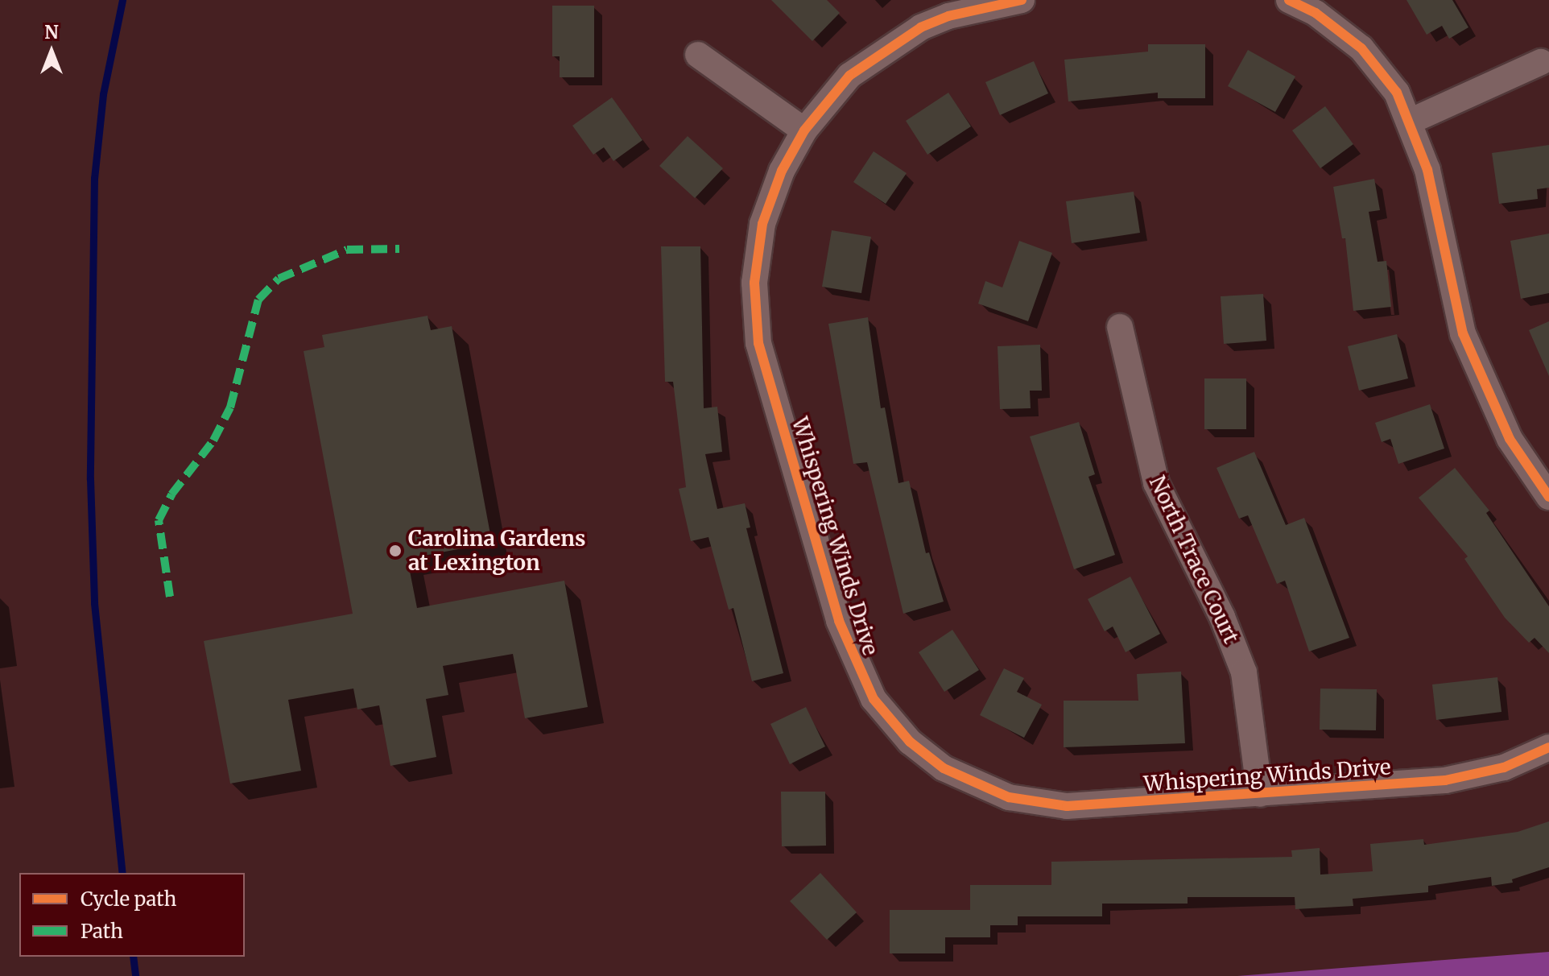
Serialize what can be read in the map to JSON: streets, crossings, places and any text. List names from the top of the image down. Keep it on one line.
{"streets":{"street":["Whispering Winds Drive","North Trace Court"]},"crossings":[["Whispering Winds Drive","North Trace Court"]],"places":["Carolina Gardens at Lexington"],"legend":["Cycle path","Path"],"north":"top"}
